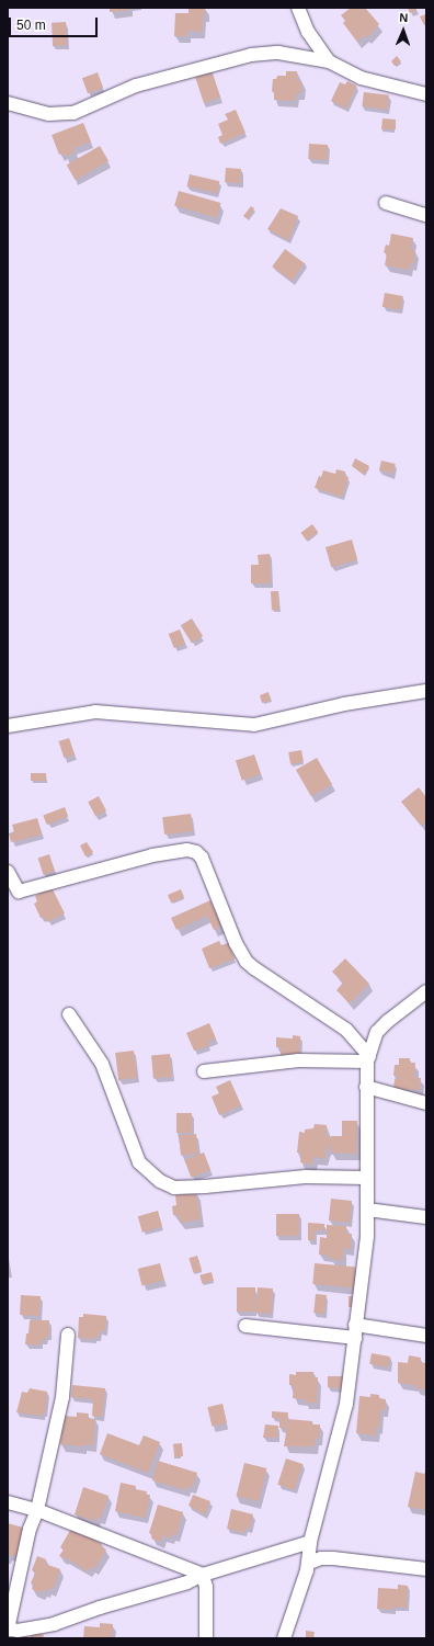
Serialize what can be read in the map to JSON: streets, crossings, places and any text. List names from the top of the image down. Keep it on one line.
{"scale_bar":"50 m","north":"top"}
